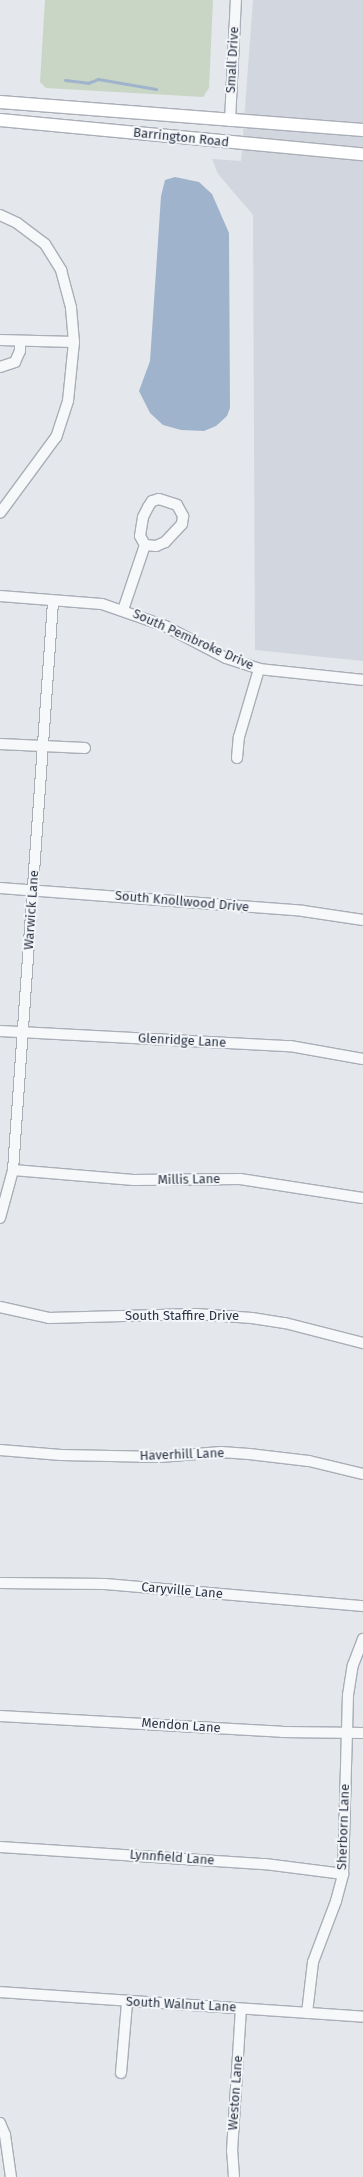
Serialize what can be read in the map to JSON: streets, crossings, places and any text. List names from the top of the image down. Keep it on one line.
{"streets":{"main road":["Barrington Road"],"street":["Small Drive","South Pembroke Drive","South Knollwood Drive","Warwick Lane","Glenridge Lane","Millis Lane","South Staffire Drive","Haverhill Lane","Caryville Lane","Mendon Lane","Sherborn Lane","Lynnfield Lane","South Walnut Lane","Weston Lane"]},"crossings":[["Small Drive","Barrington Road"],["South Pembroke Drive","Warwick Lane"],["South Knollwood Drive","Warwick Lane"],["Warwick Lane","Glenridge Lane"],["Warwick Lane","Millis Lane"],["Mendon Lane","Sherborn Lane"],["Sherborn Lane","Lynnfield Lane"],["Sherborn Lane","South Walnut Lane"],["South Walnut Lane","Weston Lane"]]}
